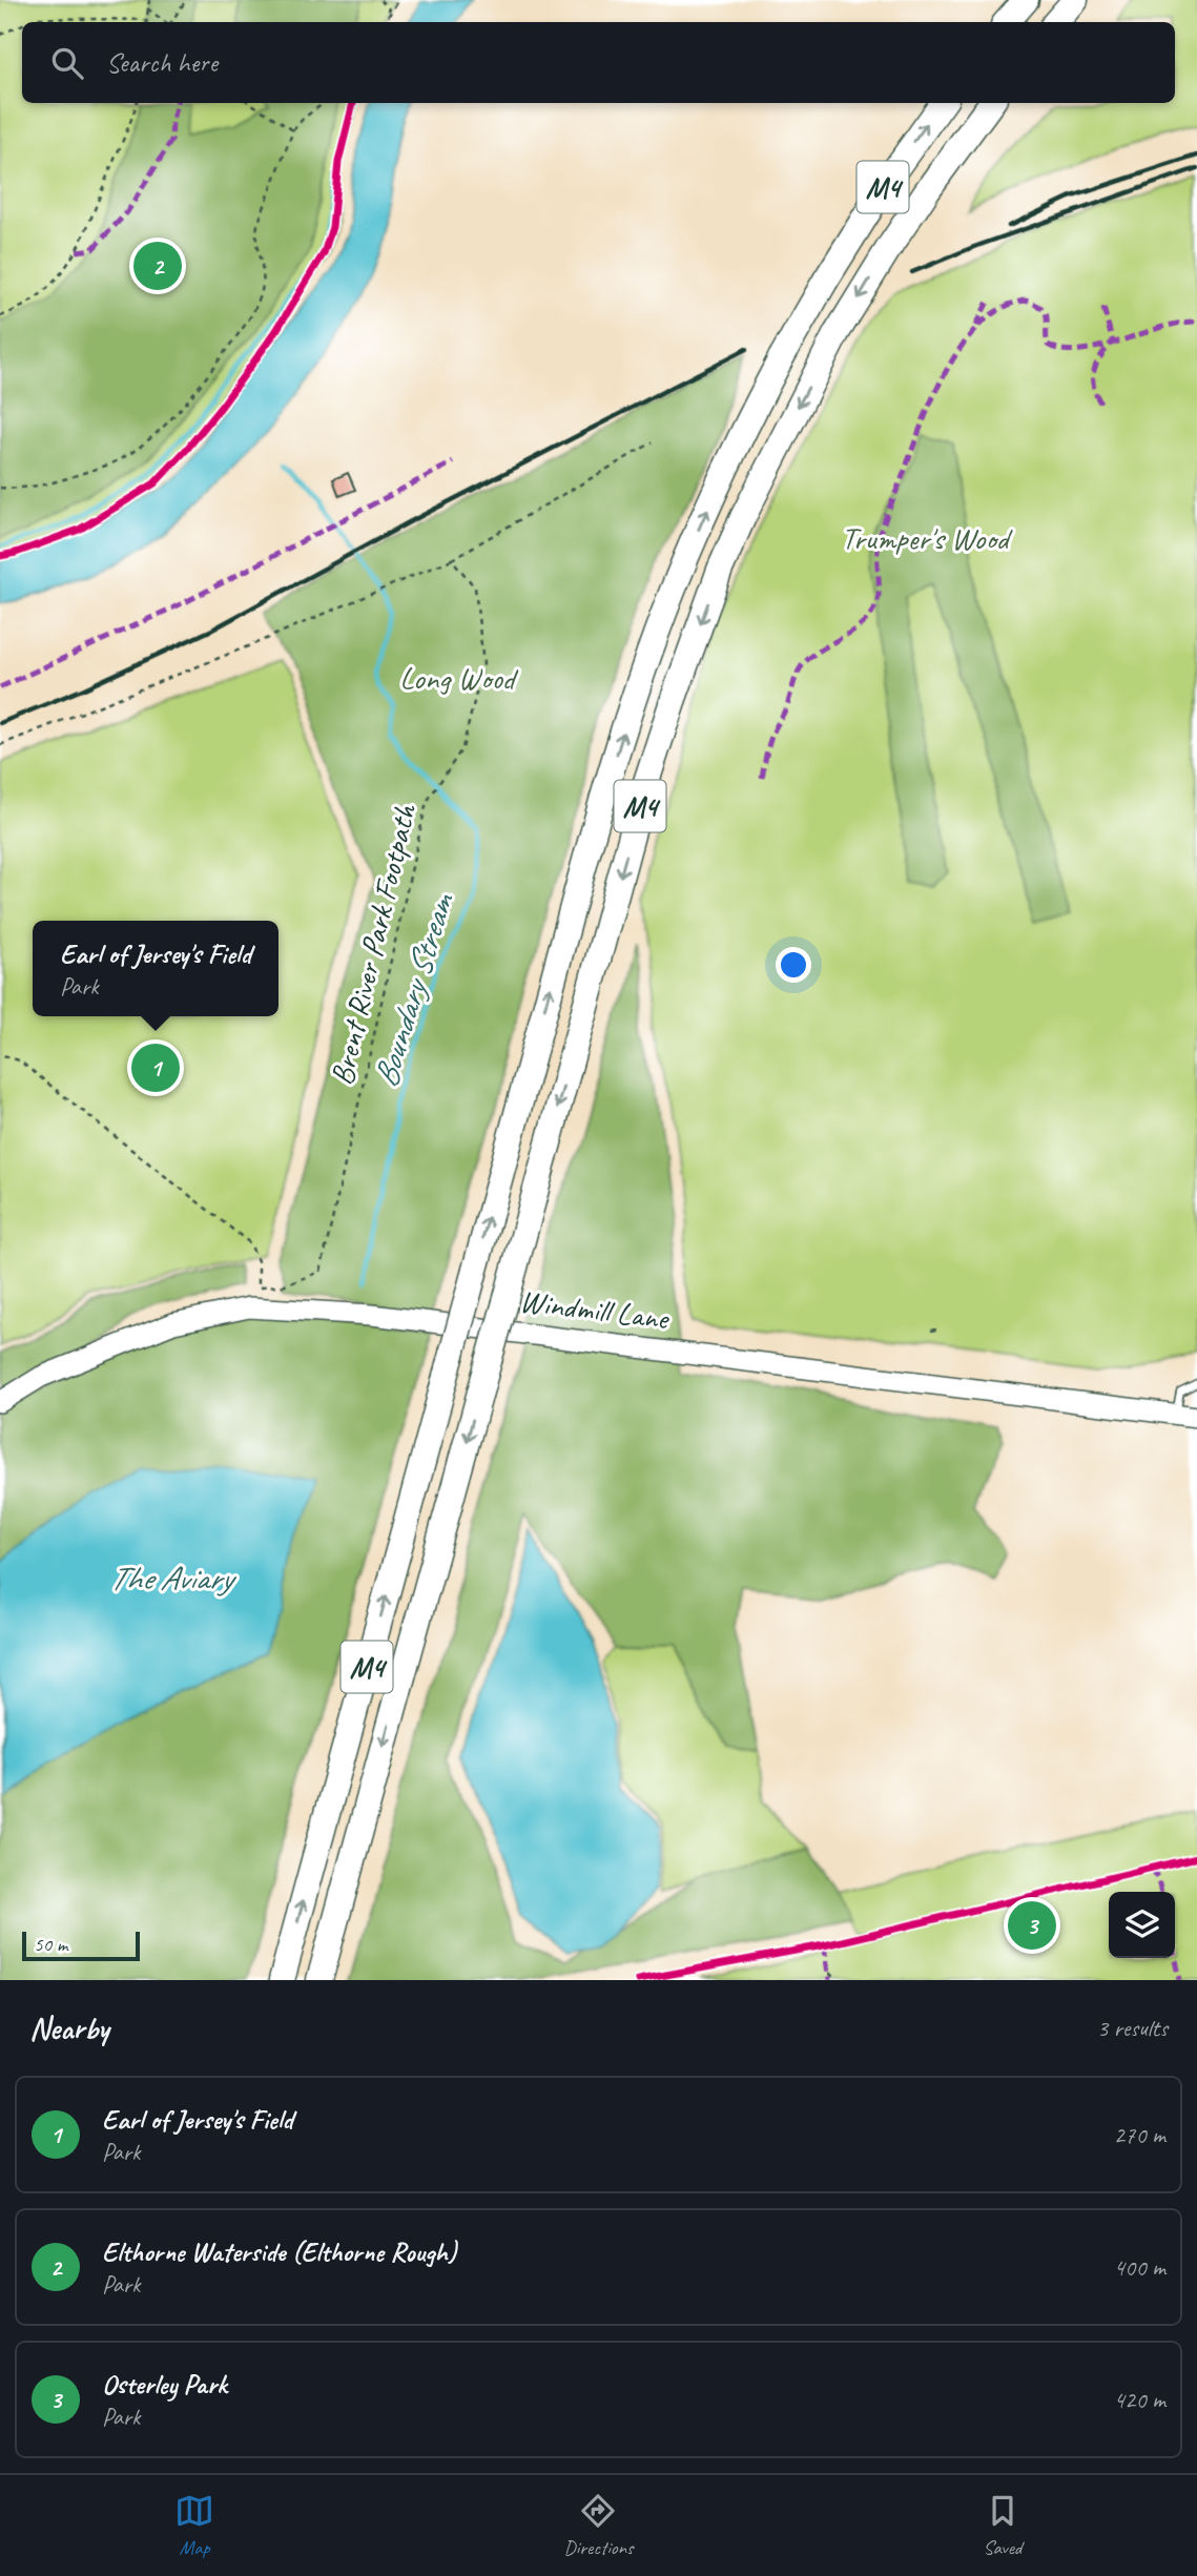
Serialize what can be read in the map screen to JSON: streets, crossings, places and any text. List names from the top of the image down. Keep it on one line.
{"streets":{"highway":["M4"],"main road":["Windmill Lane"],"path":["Brent River Park Footpath"]},"water":["Boundary Stream","The Aviary"],"parks":["Trumper's Wood","Long Wood"],"scale_bar":"50 m","page":{"search":"Search here","pins":["2","1","3"],"popup":["Earl of Jersey's Field","Park"],"scale":"50 m","heading":["Nearby","3 results"],"list":[{"mark":"1","name":"Earl of Jersey's Field","note":"Park","value":"270 m"},{"mark":"2","name":"Elthorne Waterside (Elthorne Rough)","note":"Park","value":"400 m"},{"mark":"3","name":"Osterley Park","note":"Park","value":"420 m"}],"nav":["Map","Directions","Saved"]}}
